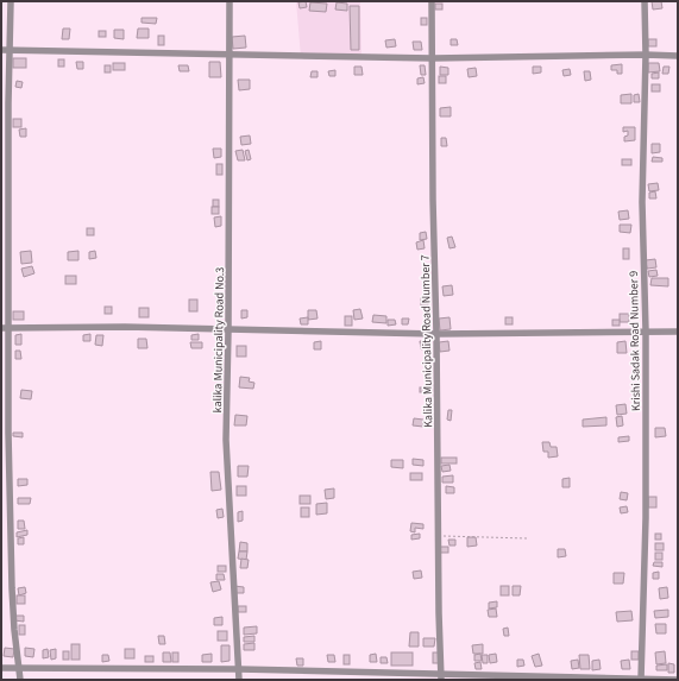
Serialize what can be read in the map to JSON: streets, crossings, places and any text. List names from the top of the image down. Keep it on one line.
{"streets":{"street":["kalika Municipality Road No.3","Kalika Municipality Road Number 7","Krishi Sadak Road Number 9"]}}
